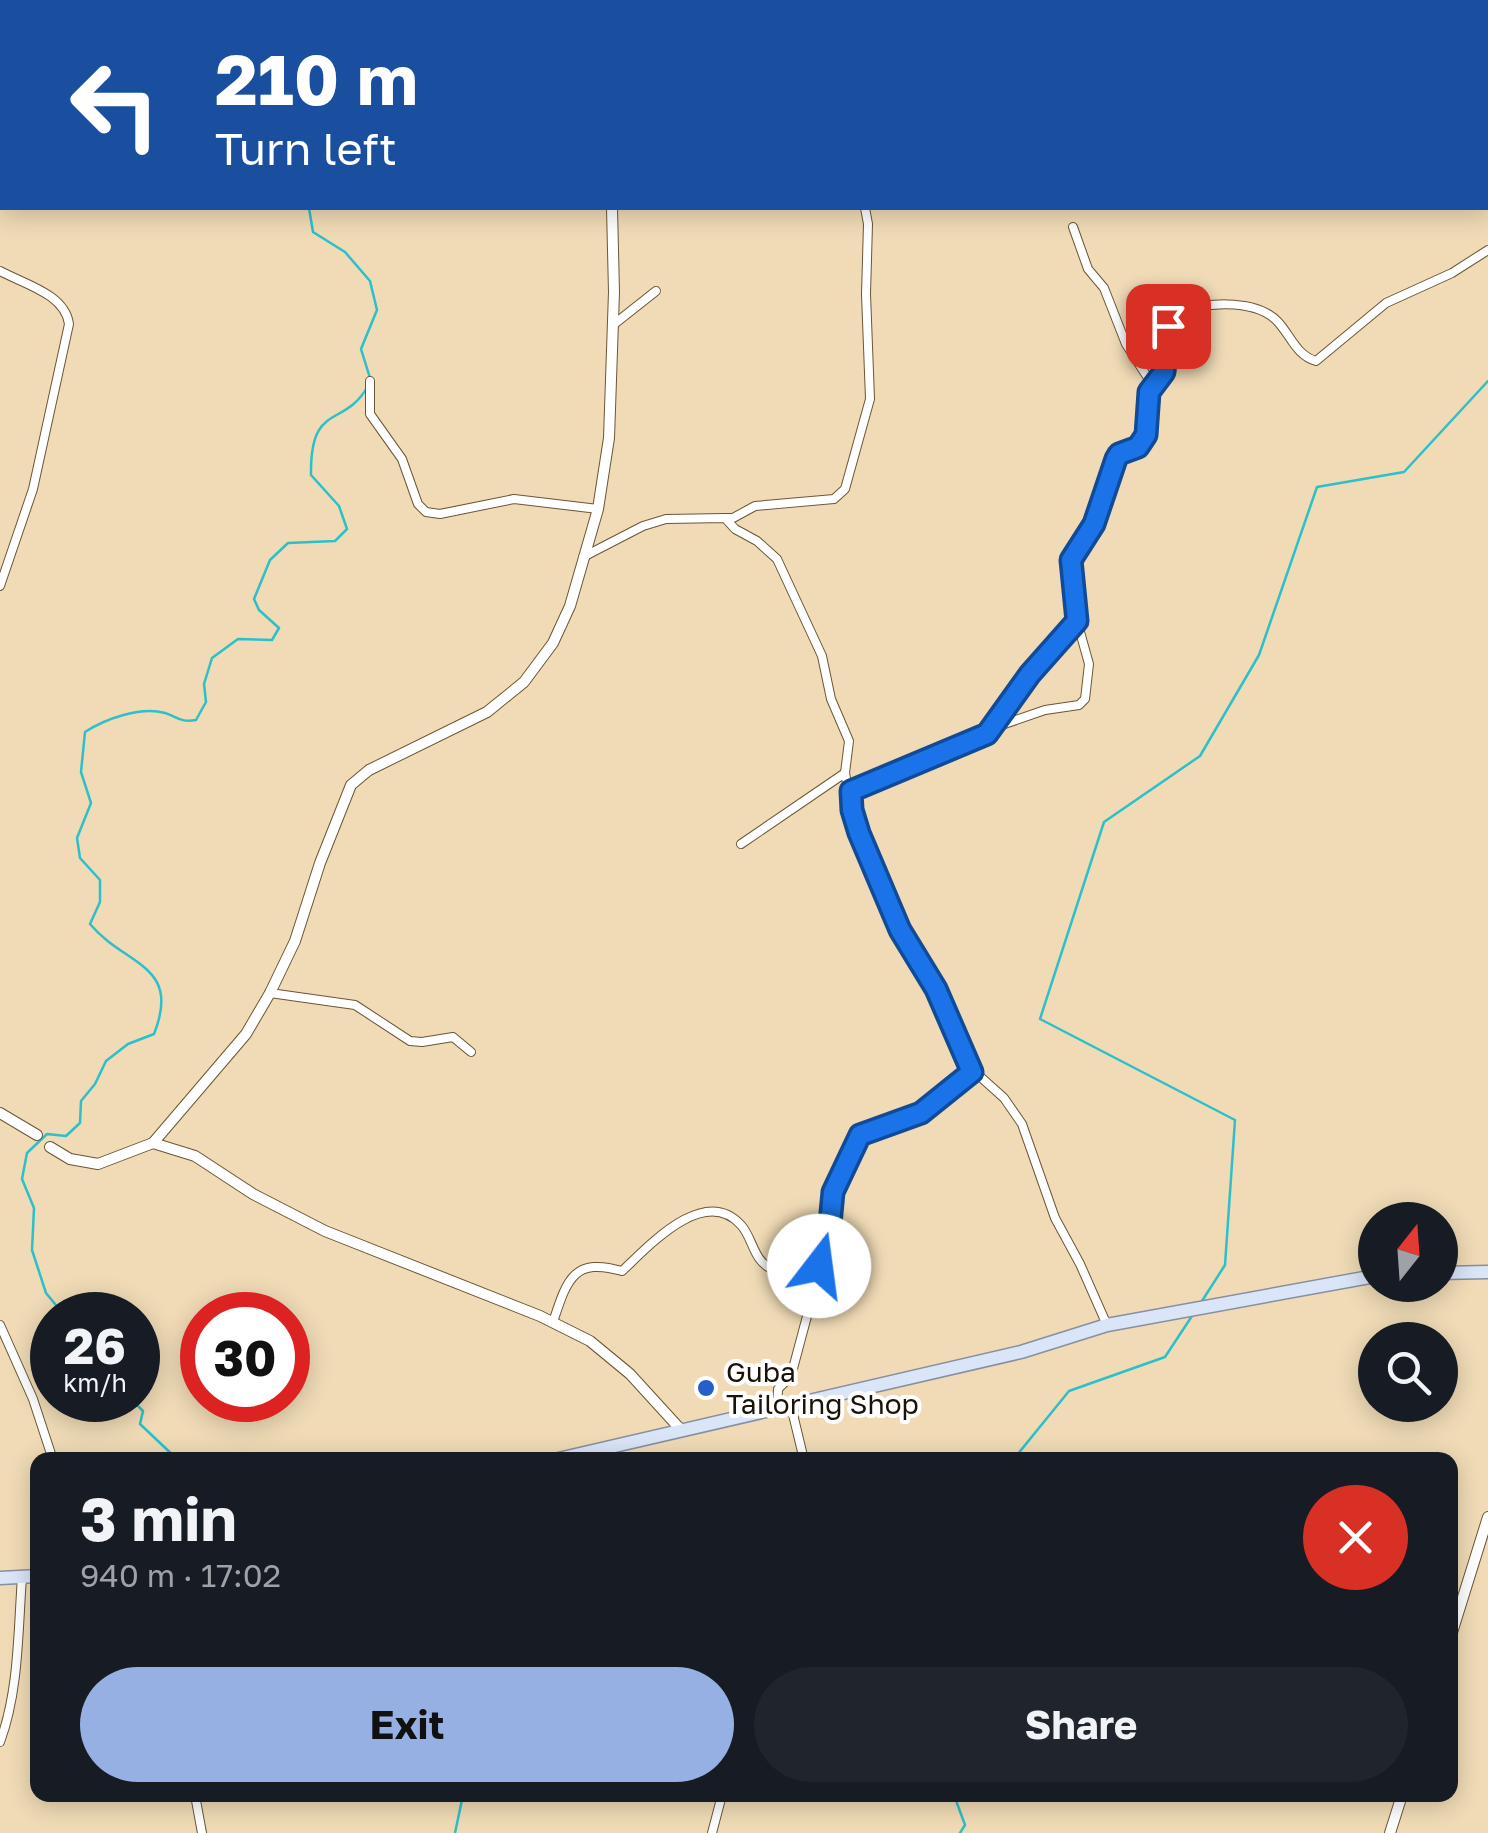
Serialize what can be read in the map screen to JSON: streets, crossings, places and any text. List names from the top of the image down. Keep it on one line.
{"places":["Guba Tailoring Shop"],"north":"top","page":{"turn":["210 m","Turn left"],"speed":"26 km/h","limit":"30","heading":["3 min","940 m · 17:02"],"buttons":["Exit","Share"]}}
